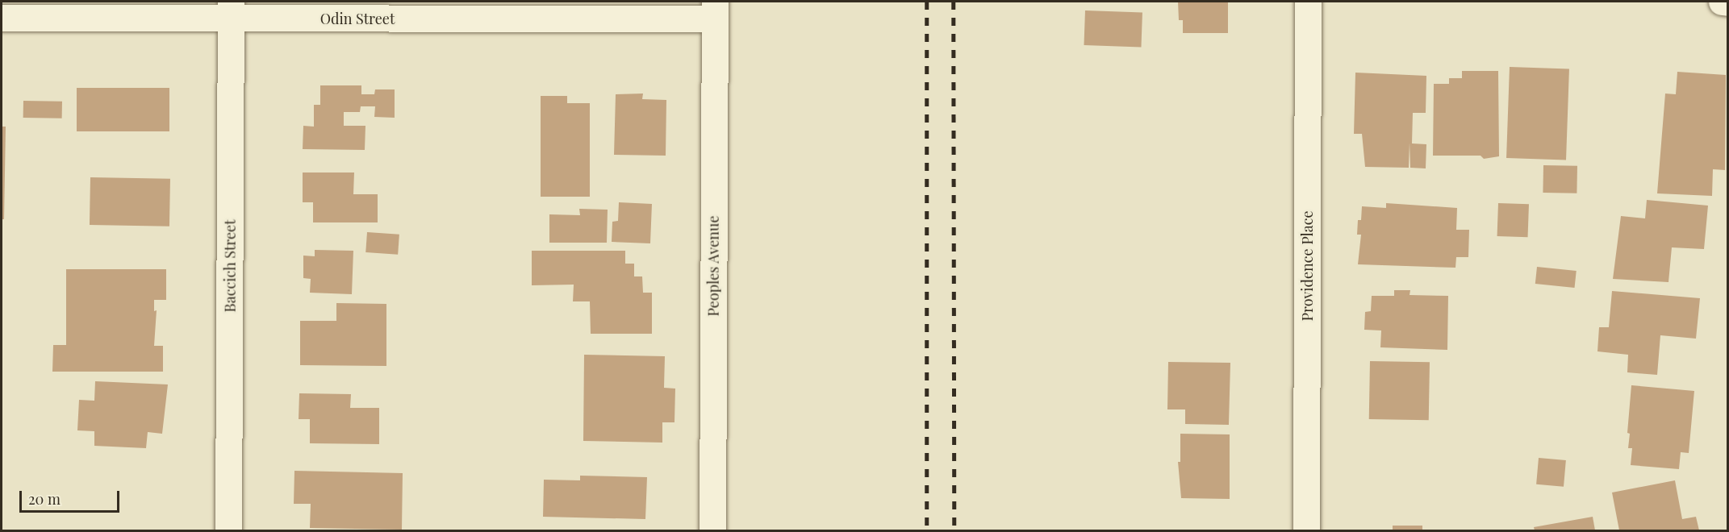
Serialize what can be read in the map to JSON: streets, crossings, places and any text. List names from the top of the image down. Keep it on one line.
{"streets":{"street":["Odin Street","Baccich Street","Peoples Avenue","Providence Place"]},"crossings":[["Odin Street","Baccich Street"],["Odin Street","Peoples Avenue"]],"scale_bar":"20 m"}
